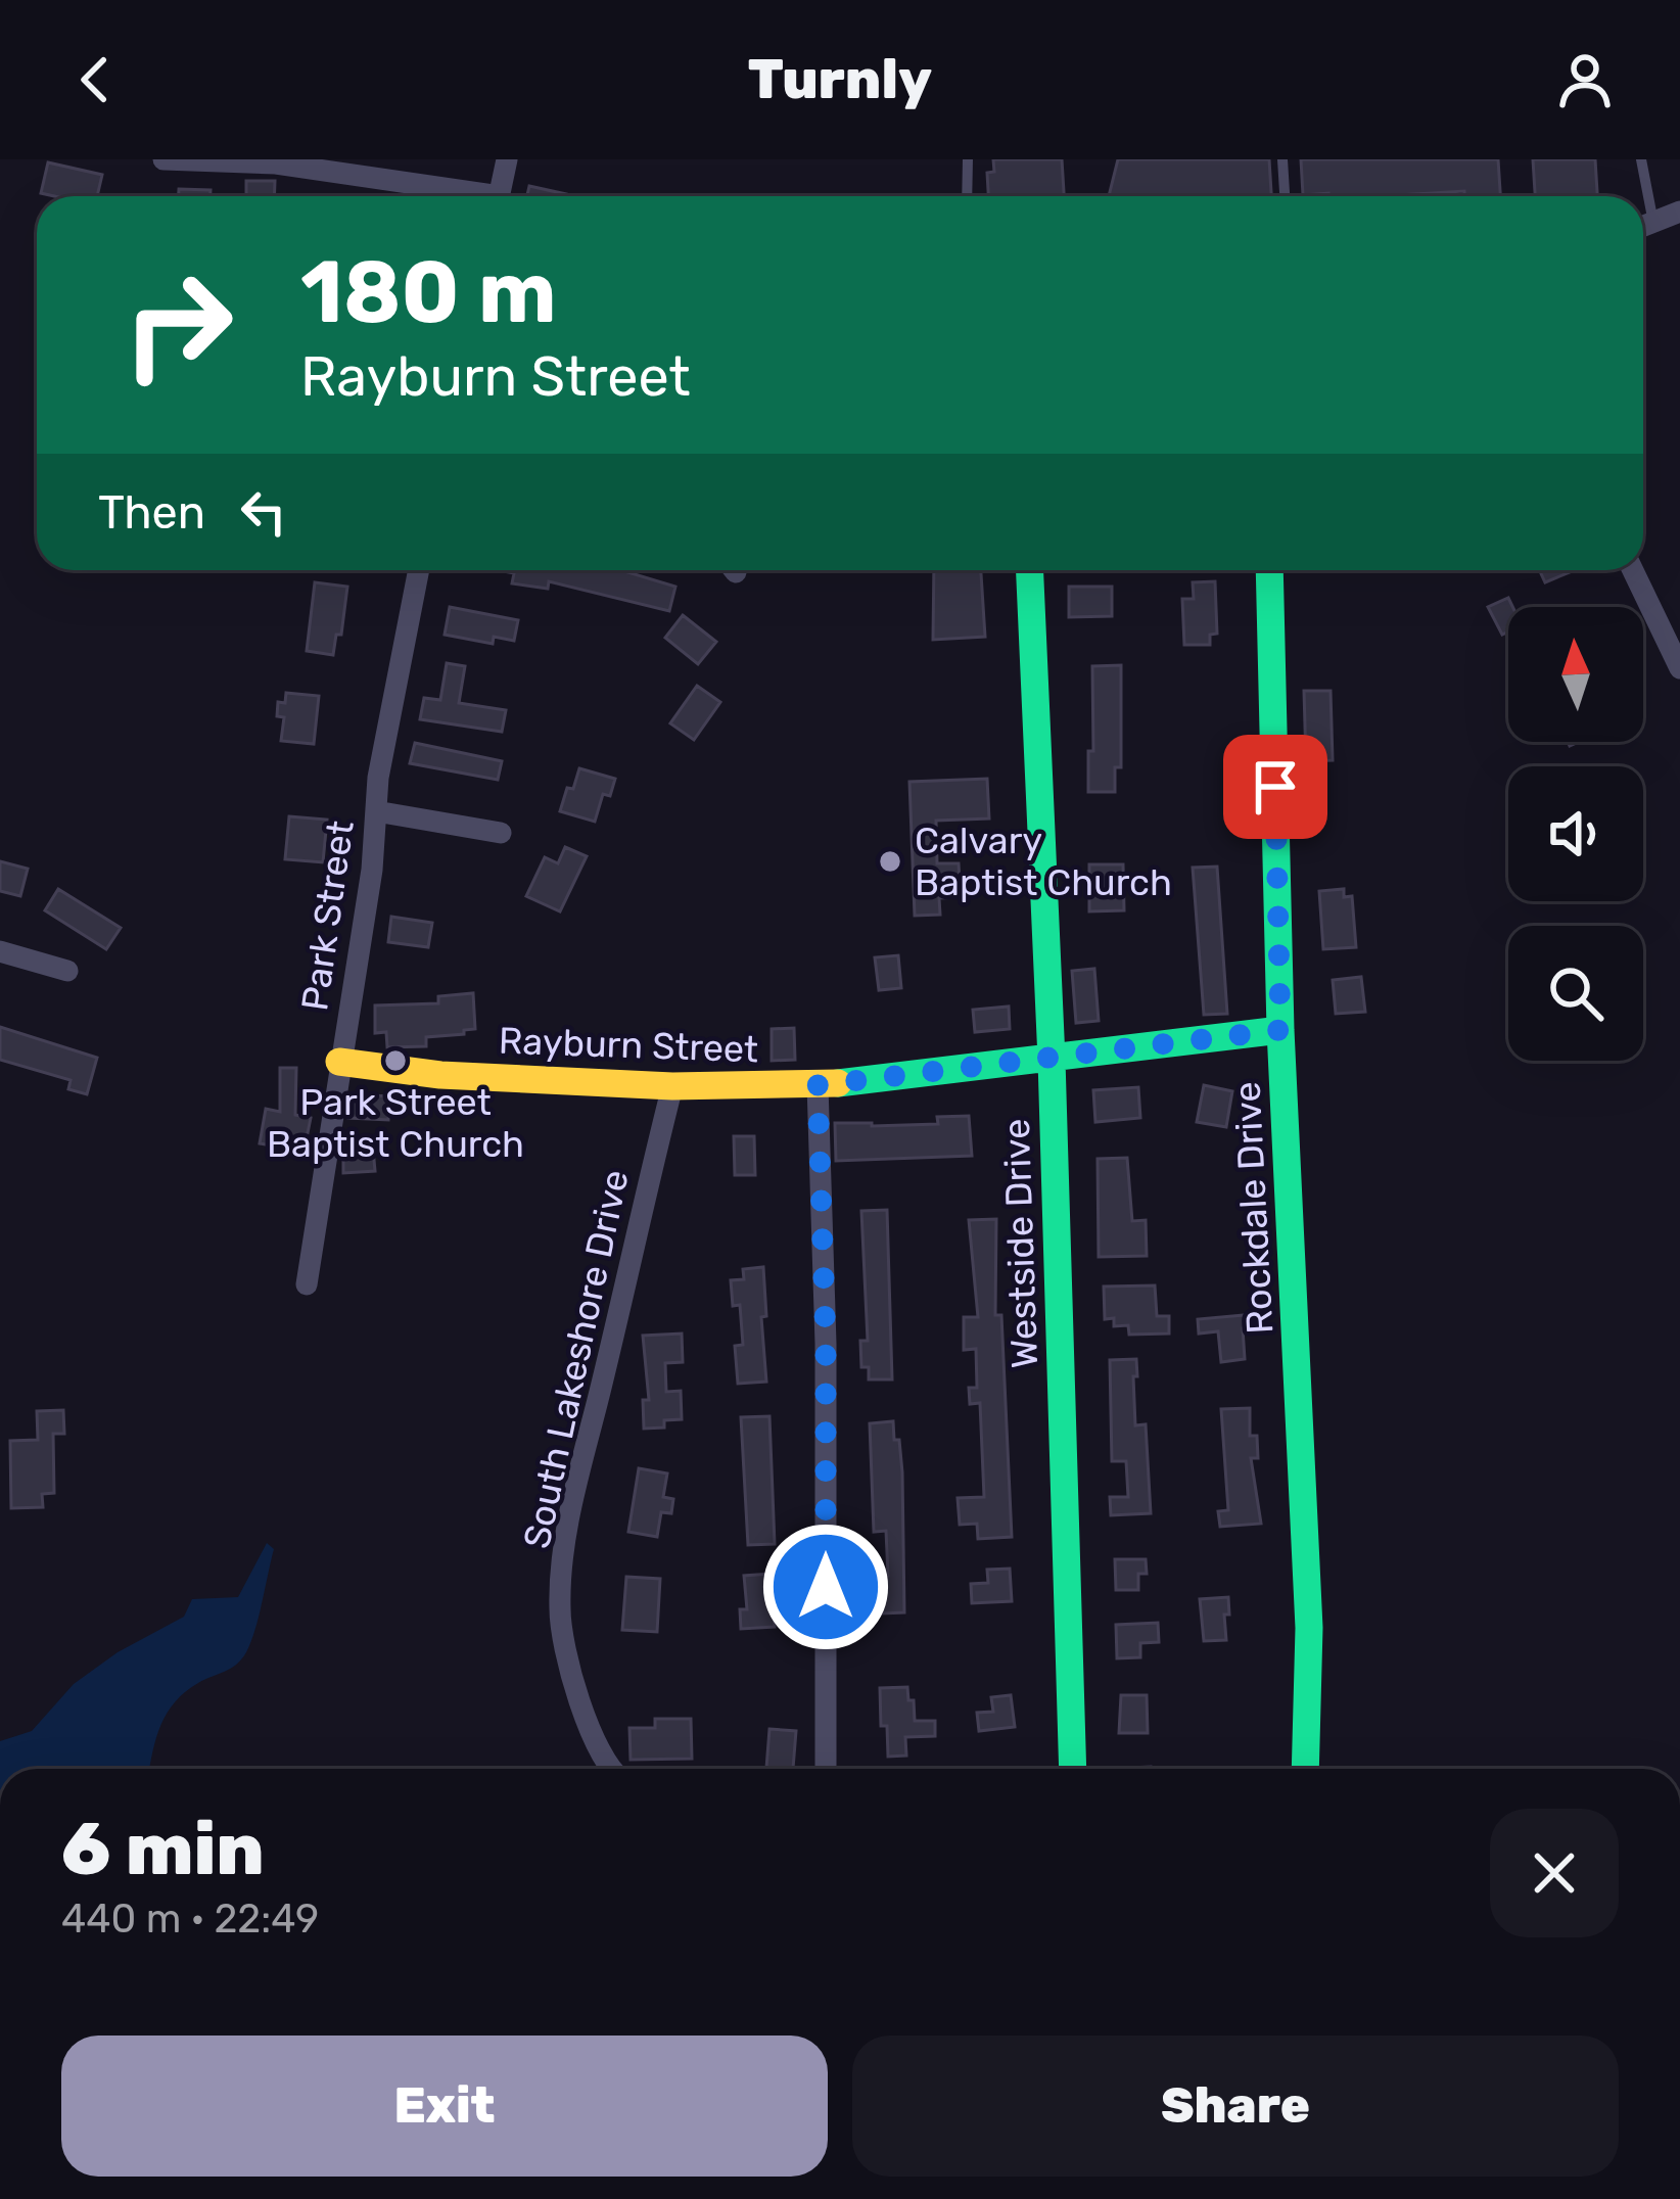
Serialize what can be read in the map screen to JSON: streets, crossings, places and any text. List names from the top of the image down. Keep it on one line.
{"streets":{"street":["Park Street","Rayburn Street","Rockdale Drive","Westside Drive","South Lakeshore Drive"]},"crossings":[["Park Street","Rayburn Street"],["Rayburn Street","Rockdale Drive"],["Rayburn Street","Westside Drive"],["Rayburn Street","South Lakeshore Drive"]],"places":["Calvary Baptist Church","Park Street Baptist Church"],"north":"top","page":{"header":"Turnly","turn":["180 m","Rayburn Street"],"then":"Then","heading":["6 min","440 m · 22:49"],"buttons":["Exit","Share"]}}
